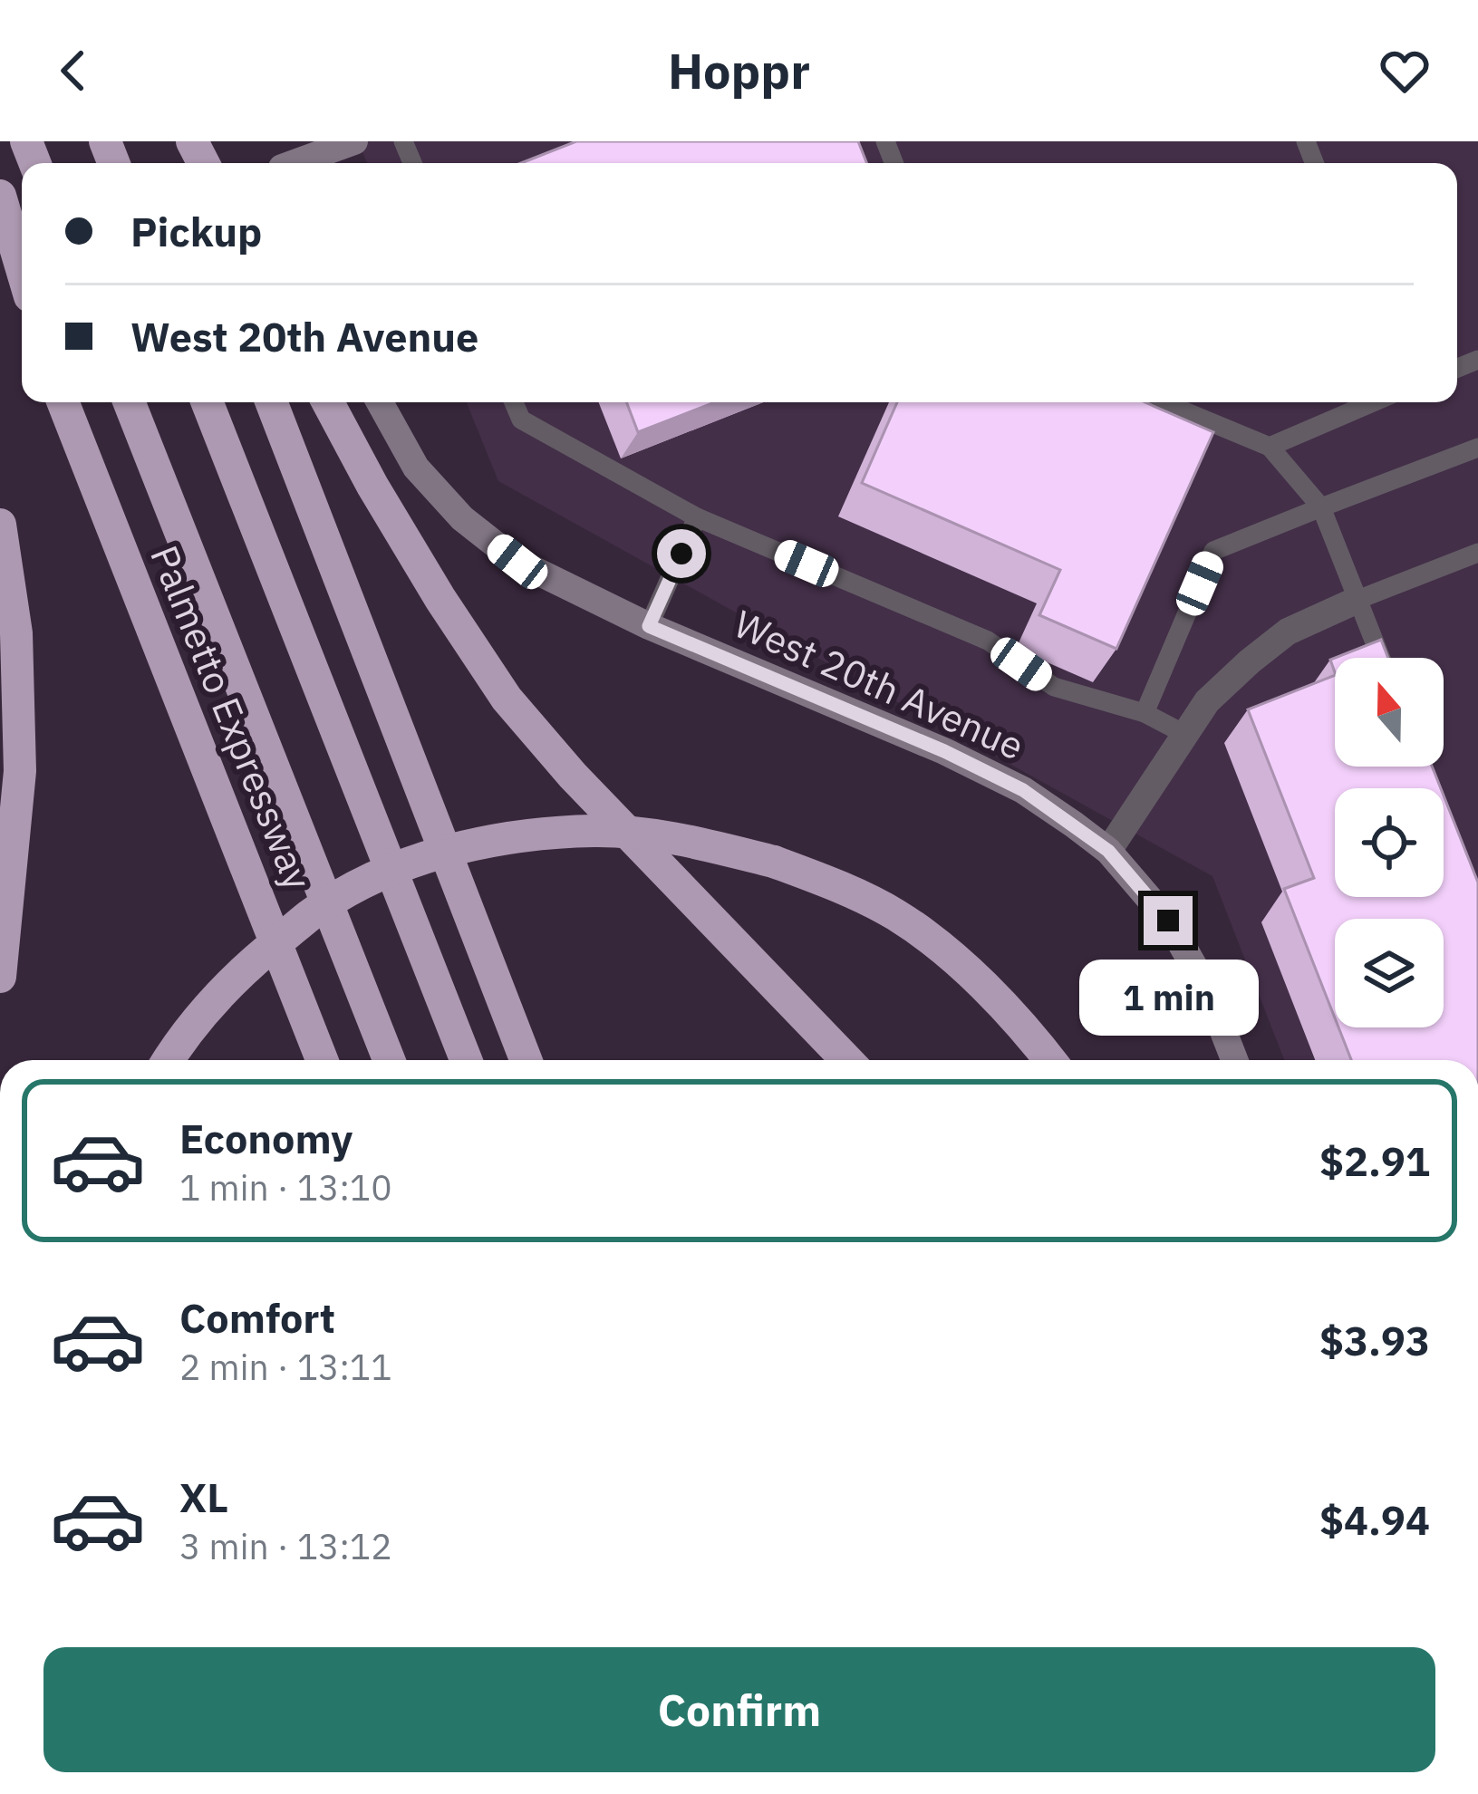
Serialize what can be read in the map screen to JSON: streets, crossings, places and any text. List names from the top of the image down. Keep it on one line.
{"streets":{"highway":["Palmetto Expressway"],"street":["West 20th Avenue"]},"north":"top","page":{"header":"Hoppr","banner":["Pickup","West 20th Avenue"],"bubble":"1 min","list":[{"name":"Economy","note":"1 min · 13:10","value":"$2.91"},{"name":"Comfort","note":"2 min · 13:11","value":"$3.93"},{"name":"XL","note":"3 min · 13:12","value":"$4.94"}],"buttons":"Confirm"}}
